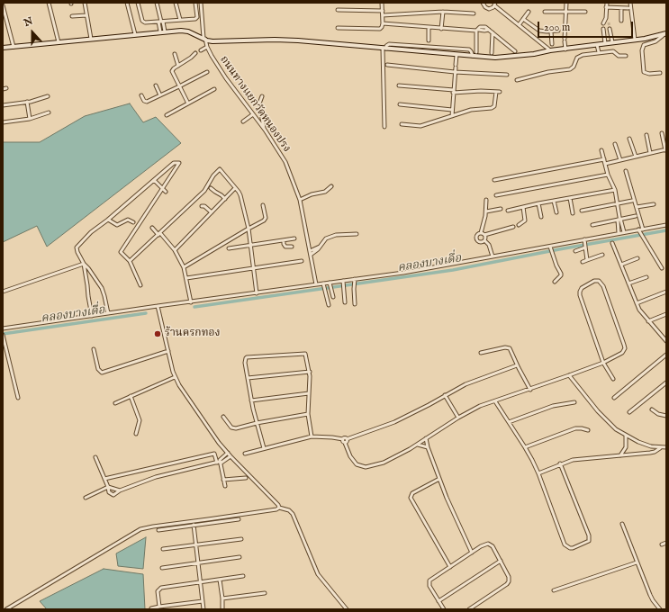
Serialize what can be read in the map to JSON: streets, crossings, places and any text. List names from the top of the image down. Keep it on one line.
{"streets":{"street":["ถนนทางแยกวัดหนองปรง"]},"water":["คลองบางเดื่อ"],"places":["ร้านครกทอง"],"scale_bar":"200 m","north":"top"}
